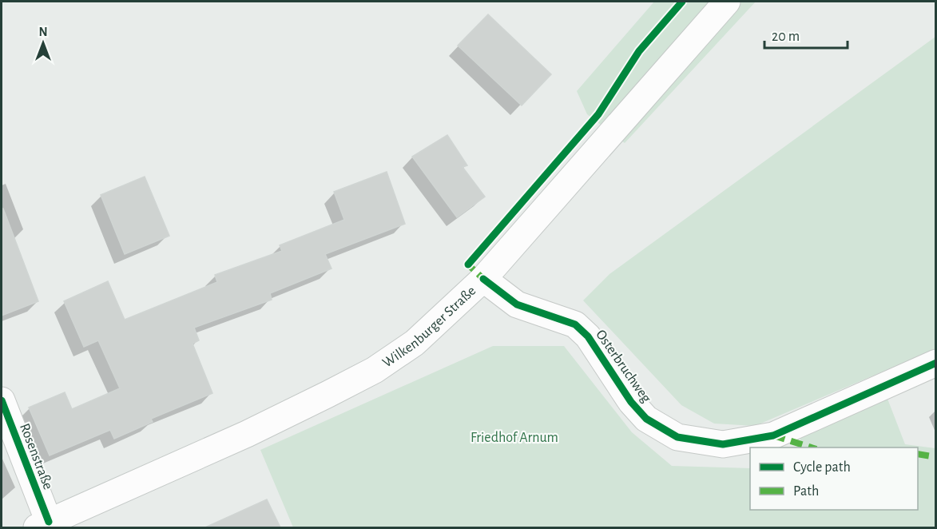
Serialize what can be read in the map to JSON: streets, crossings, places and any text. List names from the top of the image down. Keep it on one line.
{"streets":{"main road":["Wilkenburger Straße","Osterbruchweg","Rosenstraße"]},"crossings":[["Wilkenburger Straße","Osterbruchweg"],["Wilkenburger Straße","Rosenstraße"]],"parks":["Friedhof Arnum"],"legend":["Cycle path","Path"],"scale_bar":"20 m","north":"top"}
